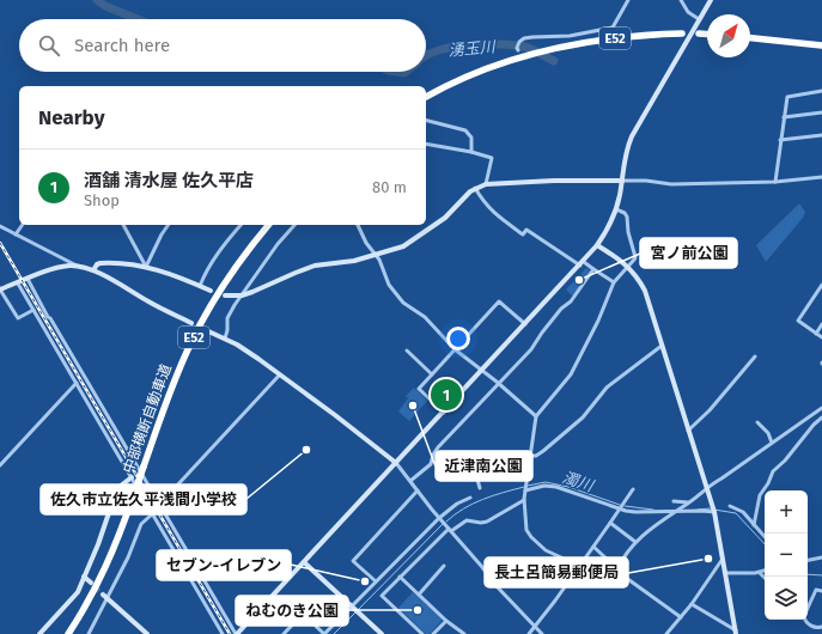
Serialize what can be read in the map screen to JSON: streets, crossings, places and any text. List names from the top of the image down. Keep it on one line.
{"streets":{"highway":["E52","中部横断自動車道"]},"water":["湧玉川","濁川"],"places":["宮ノ前公園","近津南公園","佐久市立佐久平浅間小学校","長土呂簡易郵便局","セブン-イレブン","ねむのき公園"],"north":"top right","page":{"search":"Search here","heading":"Nearby","list":[{"mark":"1","name":"酒舗 清水屋 佐久平店","note":"Shop","value":"80 m"}],"pins":"1","map_buttons":["+","−"]}}
